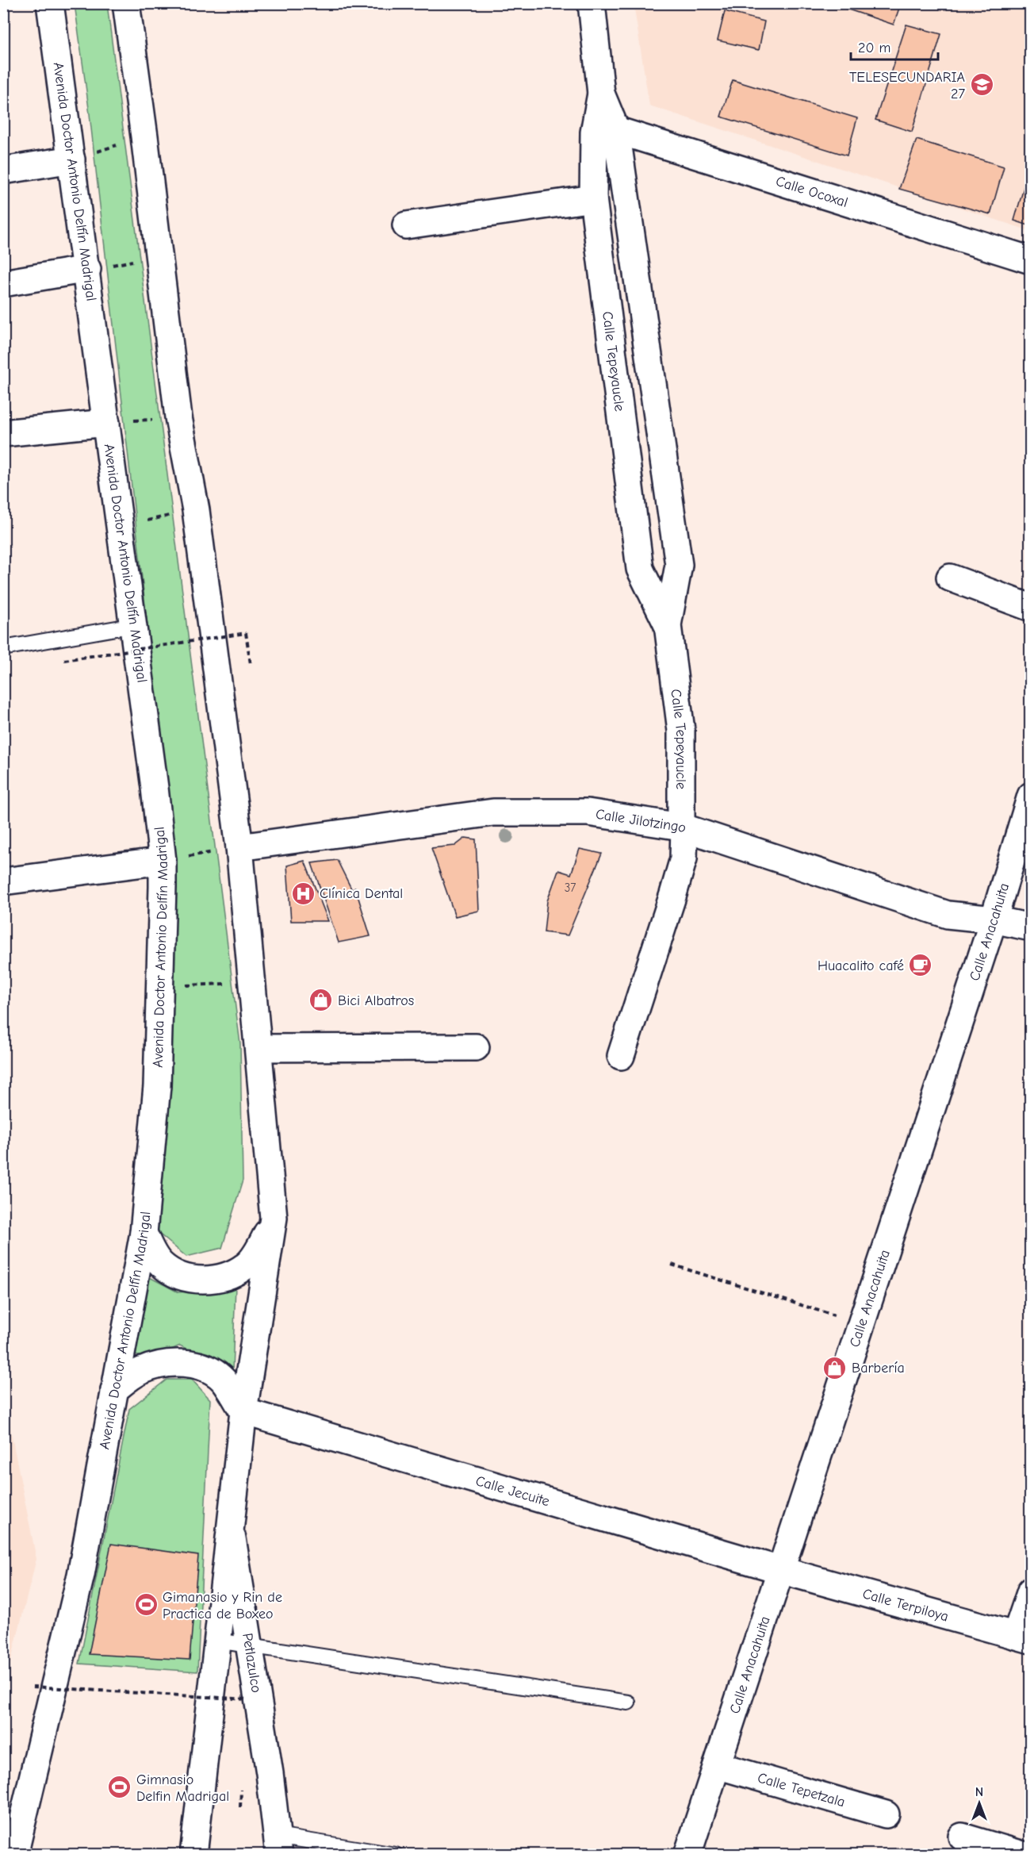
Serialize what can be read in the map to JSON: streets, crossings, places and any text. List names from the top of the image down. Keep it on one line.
{"streets":{"street":["Avenida Doctor Antonio Delfín Madrigal","Calle Ocoxal","Calle Tepeyaucle","Calle Jilotzingo","Calle Anacahuita","Calle Jecuite","Calle Terpiloya","Petlazulco","Calle Tepetzala"]},"crossings":[["Calle Ocoxal","Calle Tepeyaucle"],["Calle Tepeyaucle","Calle Jilotzingo"],["Calle Jilotzingo","Calle Anacahuita"],["Calle Anacahuita","Calle Jecuite"],["Calle Anacahuita","Calle Terpiloya"],["Calle Anacahuita","Calle Tepetzala"],["Calle Jecuite","Calle Terpiloya"]],"places":{"school or university":["TELESECUNDARIA 27"],"hospital":["Clínica Dental"],"cafe":["Huacalito café"],"shop":["Bici Albatros","Barbería"],"sports":["Gimanasio y Rin de Practica de Boxeo","Gimnasio Delfin Madrigal"]},"house_numbers":["37"],"scale_bar":"20 m","north":"top"}
